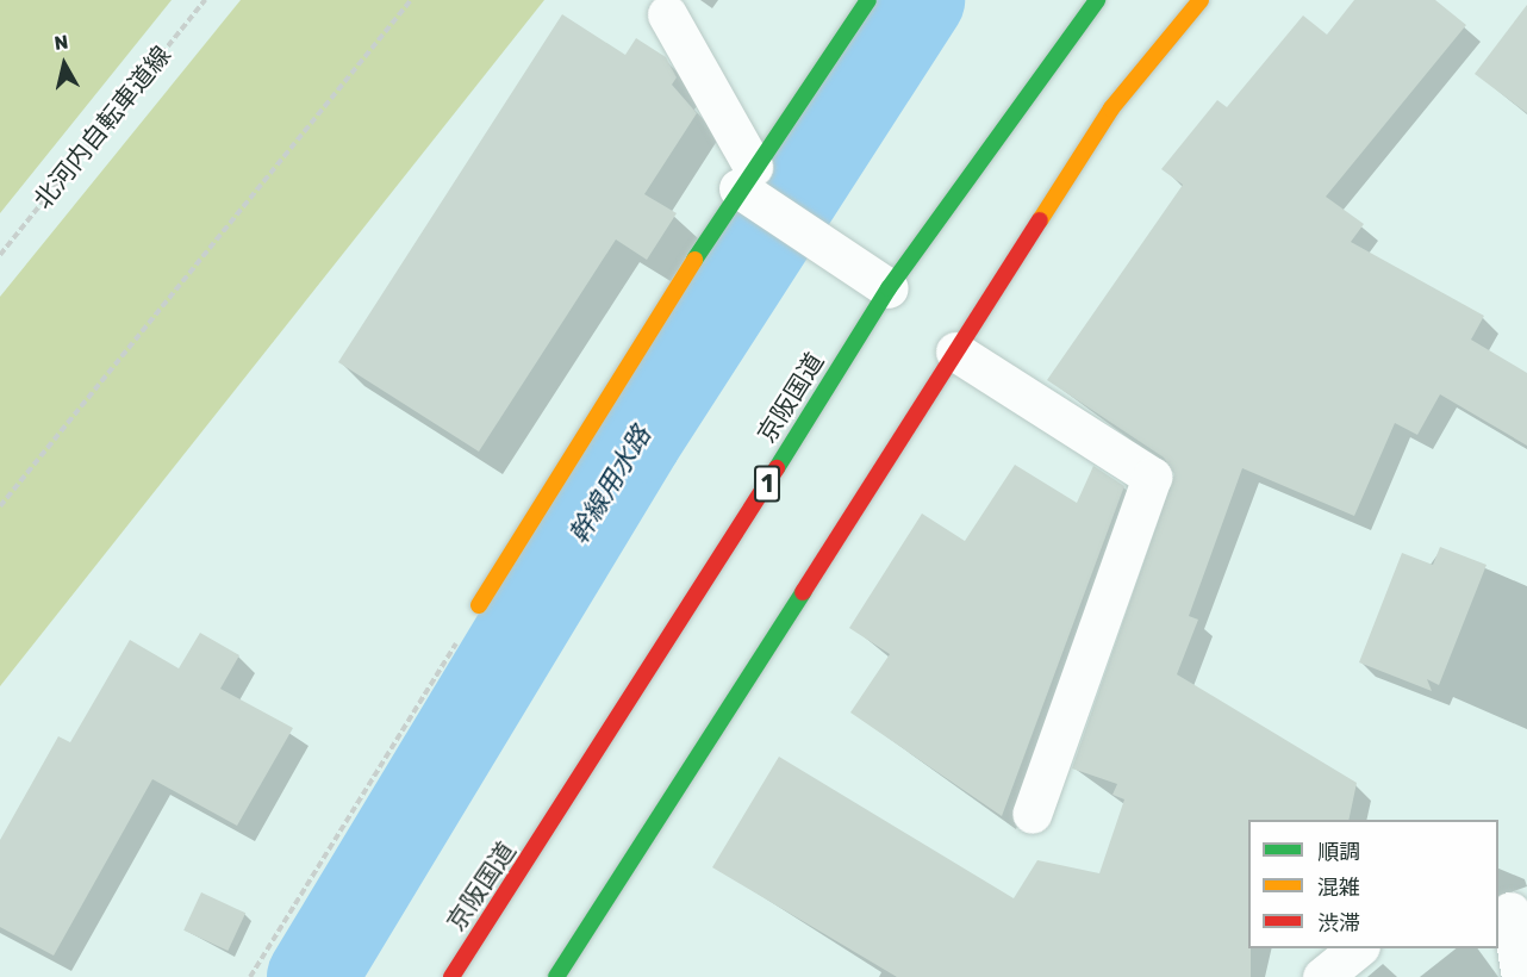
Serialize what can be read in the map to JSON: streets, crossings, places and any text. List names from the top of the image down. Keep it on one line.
{"streets":{"main road":["京阪国道","1"],"path":["北河内自転車道線"]},"water":["幹線用水路"],"legend":["順調","混雑","渋滞"],"north":"top"}
